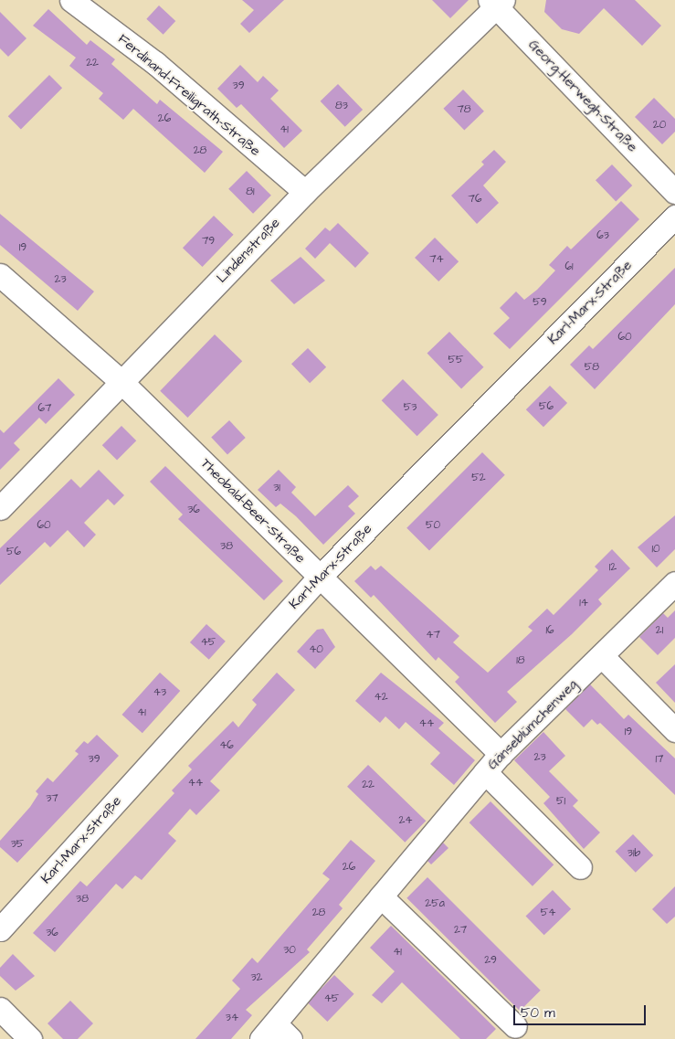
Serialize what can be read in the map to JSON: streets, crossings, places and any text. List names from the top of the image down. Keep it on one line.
{"streets":{"street":["Ferdinand-Freiligrath-Straße","Georg-Herwegh-Straße","Lindenstraße","Karl-Marx-Straße","Theobald-Beer-Straße","Gänseblümchenweg"]},"crossings":[["Ferdinand-Freiligrath-Straße","Lindenstraße"],["Georg-Herwegh-Straße","Lindenstraße"],["Lindenstraße","Theobald-Beer-Straße"],["Karl-Marx-Straße","Theobald-Beer-Straße"],["Theobald-Beer-Straße","Gänseblümchenweg"]],"house_numbers":["22","39","83","78","26","20","41","28","81","76","63","79","19","74","61","23","59","60","55","58","56","53","67","52","31","36","60","50","38","10","56","12","14","16","21","47","45","40","18","43","42","41","44","19","46","23","39","17","44","22","37","51","24","35","31b","26","38","25a","28","54","27","36","30","41","29","32","45","34"],"scale_bar":"50 m"}
